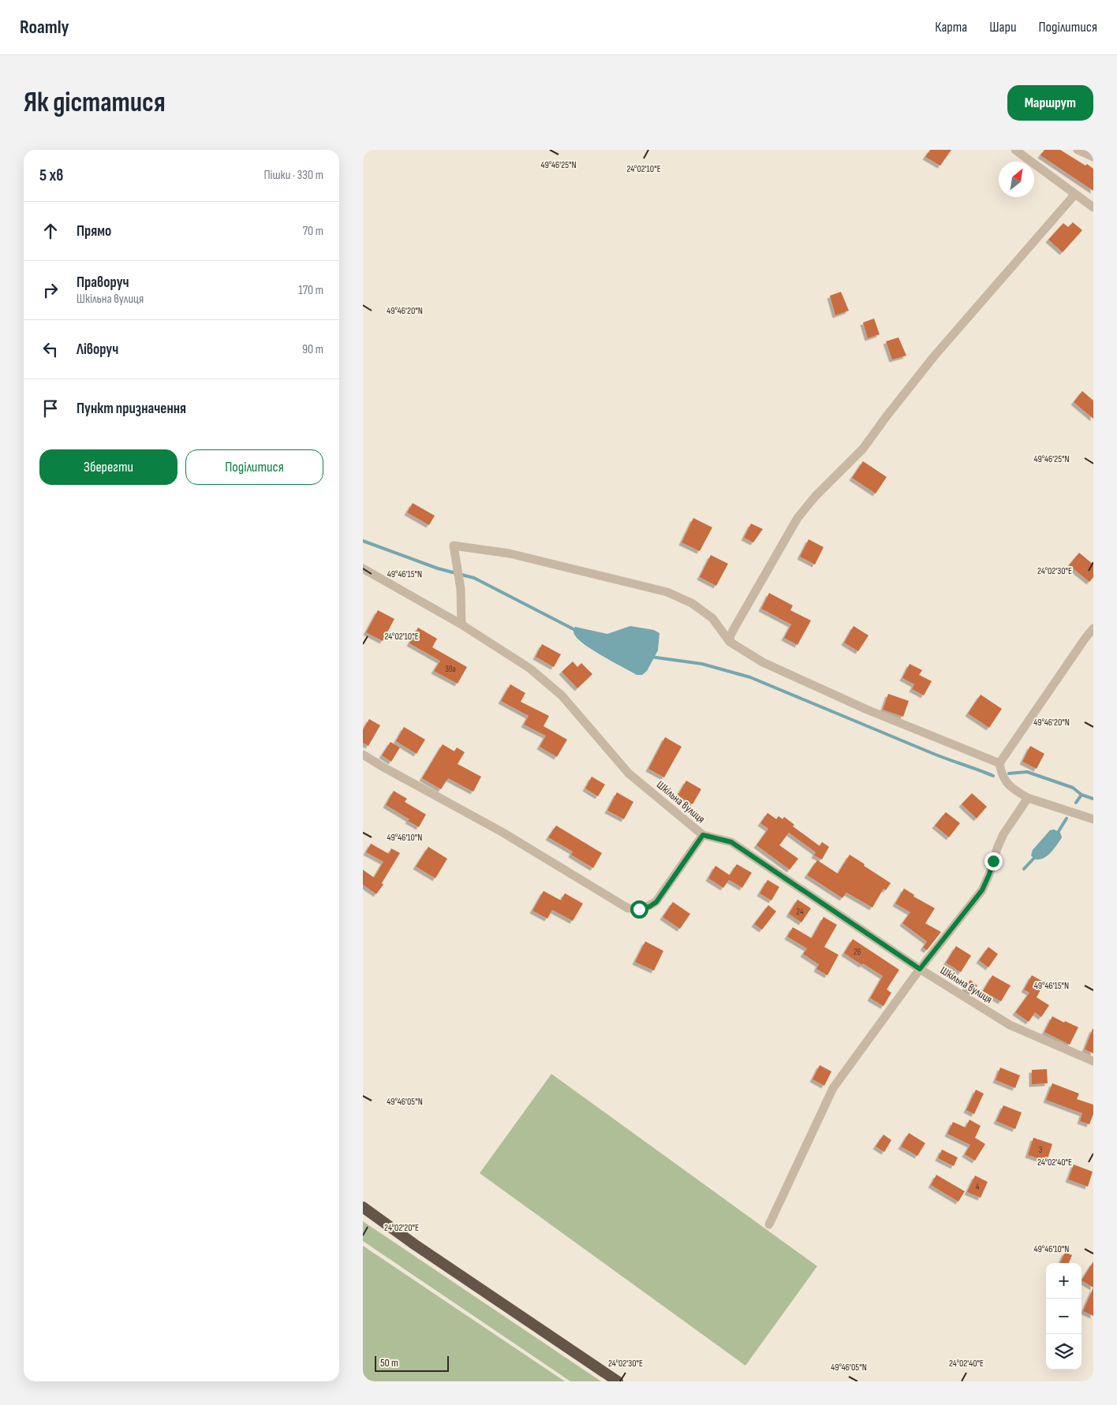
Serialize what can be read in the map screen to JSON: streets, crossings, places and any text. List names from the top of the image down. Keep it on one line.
{"streets":{"street":["Шкільна вулиця"]},"house_numbers":["38а","24","26","3","4"],"scale_bar":"50 m","north":"top right","page":{"header":"Roamly","nav":["Карта","Шари","Поділитися"],"buttons":["Маршрут",["Зберегти","Поділитися"]],"title":"Як дістатися","heading":["5 хв","Пішки · 330 m"],"list":[["Прямо","70 m"],["Праворуч","Шкільна вулиця","170 m"],["Ліворуч","90 m"],"Пункт призначення"],"map_buttons":["+","−"],"scale":"50 m"},"coordinates":["49°46'25\"N","24°02'10\"E","49°46'20\"N","24°02'30\"E","49°46'15\"N","49°46'10\"N","49°46'05\"N","24°02'40\"E","24°02'20\"E"]}
